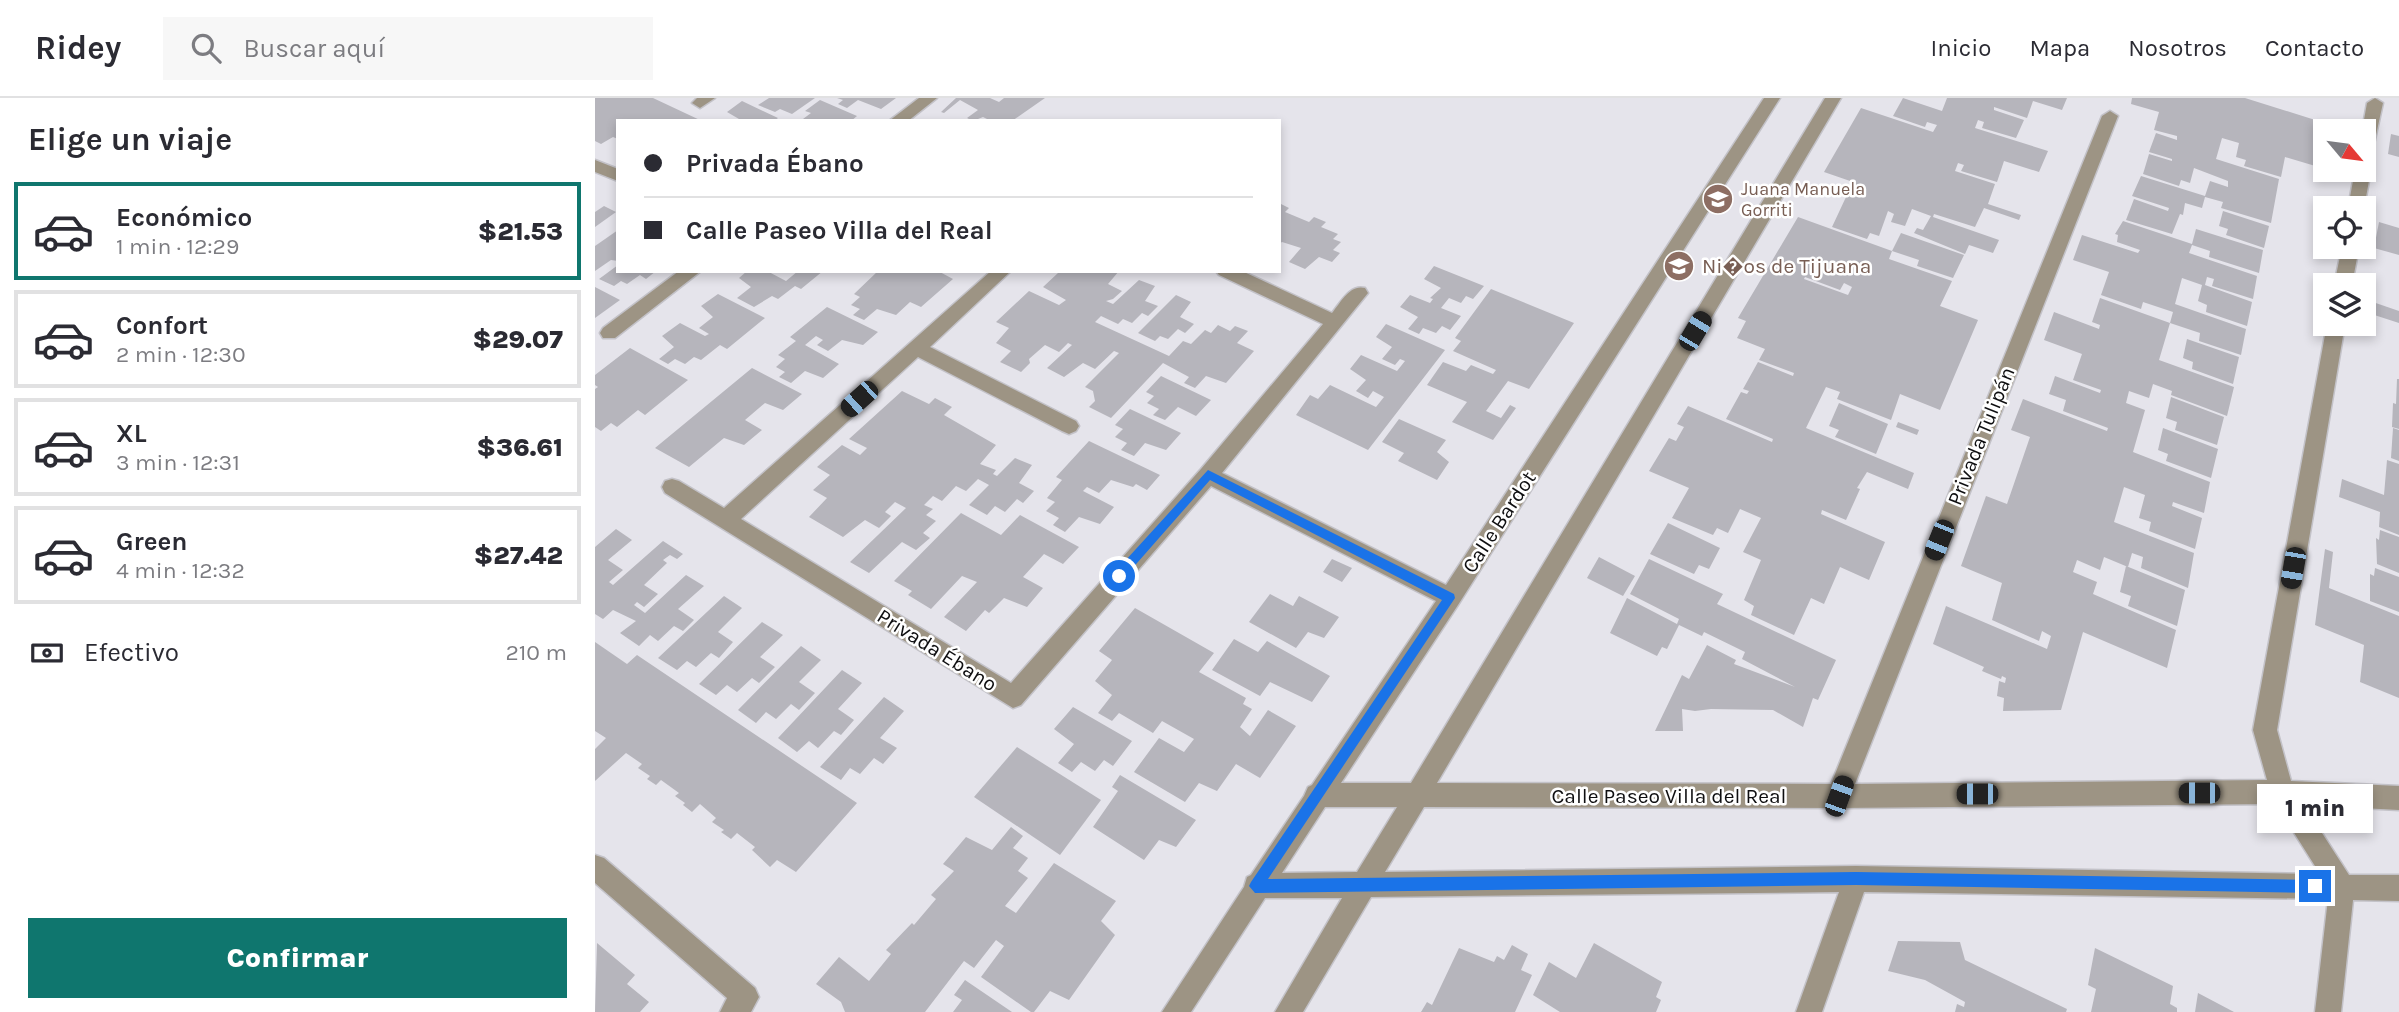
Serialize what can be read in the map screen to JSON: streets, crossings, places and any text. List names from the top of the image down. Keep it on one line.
{"streets":{"street":["Privada Tulipán","Calle Bardot","Privada Ébano","Calle Paseo Villa del Real"]},"crossings":[["Privada Tulipán","Calle Paseo Villa del Real"],["Calle Bardot","Calle Paseo Villa del Real"]],"places":{"school or university":["Juana Manuela Gorriti","Ni�os de Tijuana"]},"north":"bottom right","page":{"header":"Ridey","search":"Buscar aquí","nav":["Inicio","Mapa","Nosotros","Contacto"],"heading":"Elige un viaje","banner":["Privada Ébano","Calle Paseo Villa del Real"],"list":[{"name":"Económico","note":"1 min · 12:29","value":"$21.53"},{"name":"Confort","note":"2 min · 12:30","value":"$29.07"},{"name":"XL","note":"3 min · 12:31","value":"$36.61"},{"name":"Green","note":"4 min · 12:32","value":"$27.42"}],"pay":["Efectivo","210 m"],"bubble":"1 min","buttons":"Confirmar"}}
